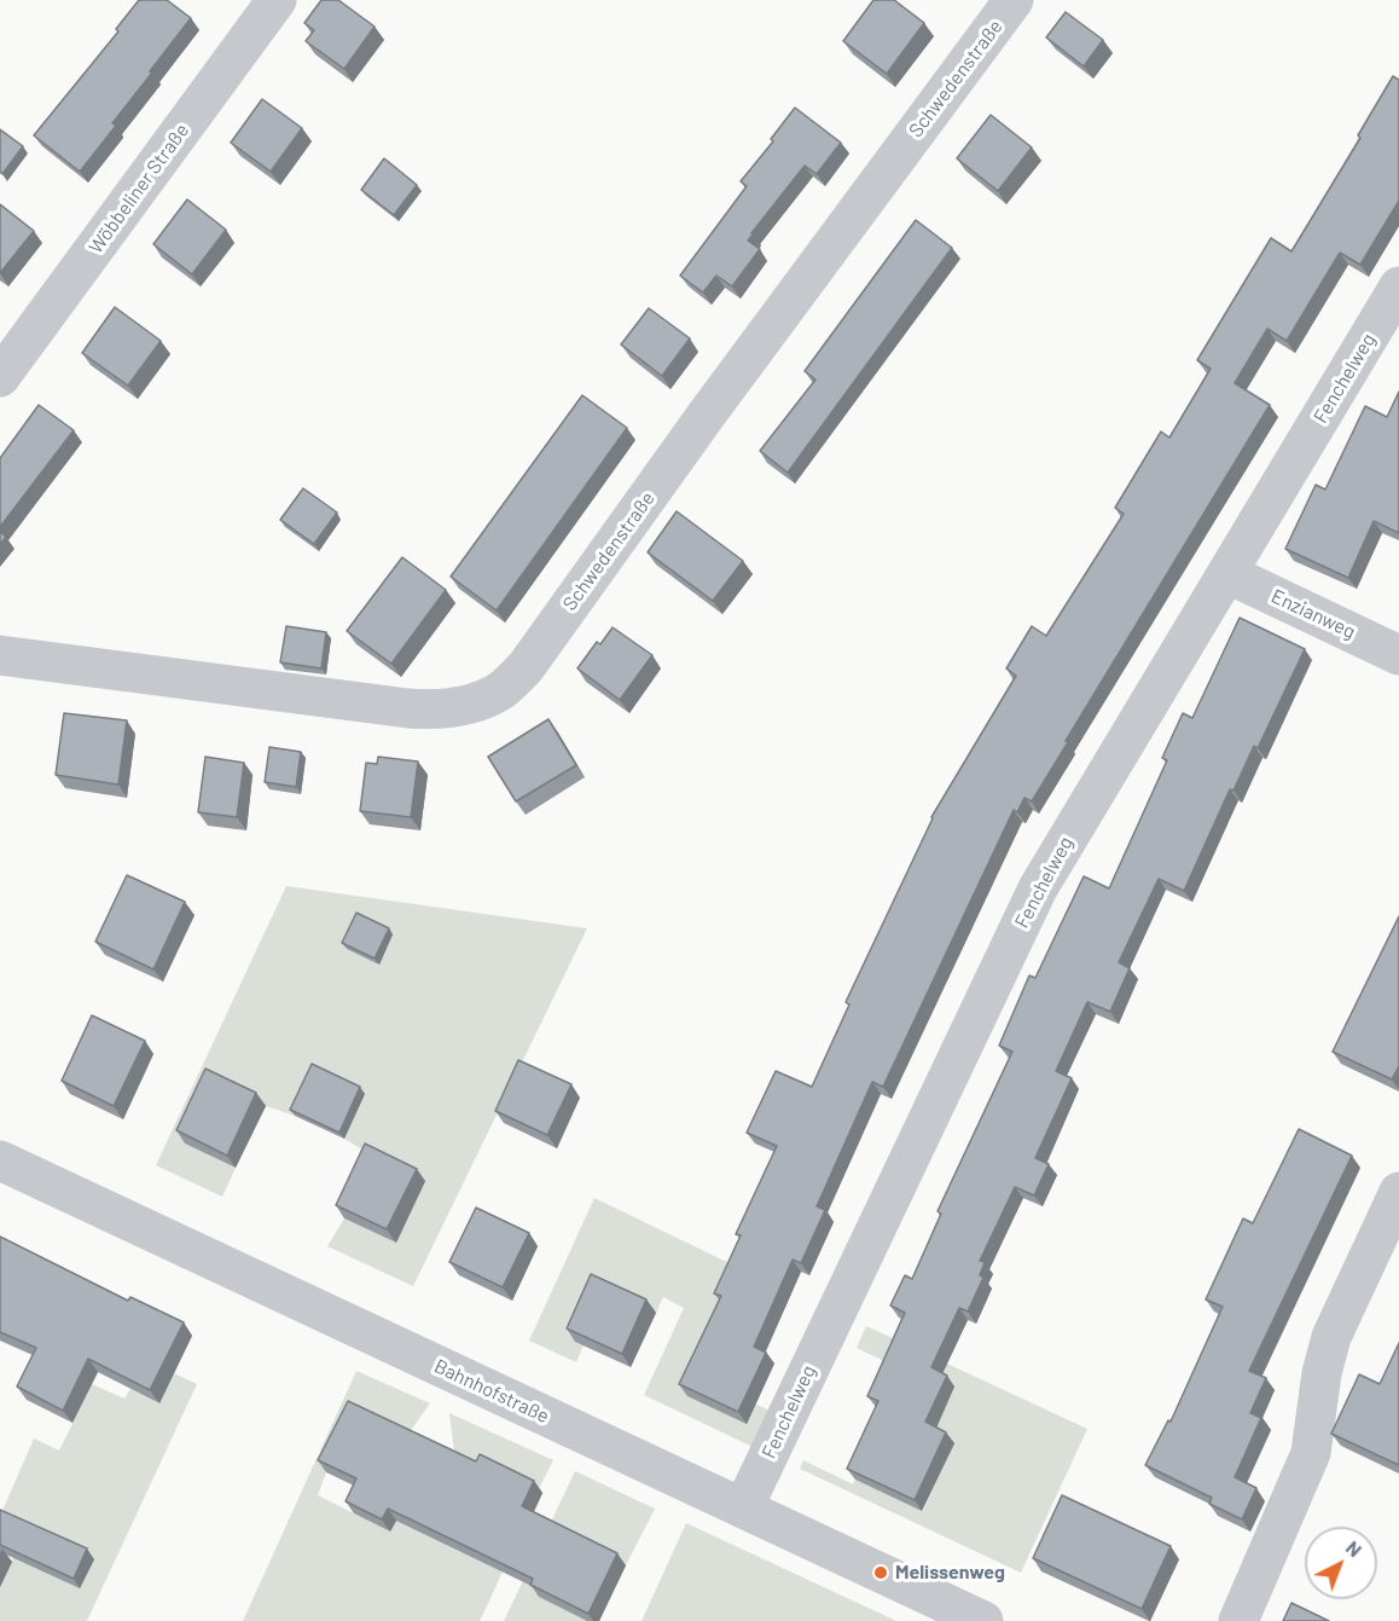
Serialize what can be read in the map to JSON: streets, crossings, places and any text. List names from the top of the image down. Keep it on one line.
{"streets":{"street":["Schwedenstraße","Wöbbeliner Straße","Fenchelweg","Enzianweg","Bahnhofstraße"]},"crossings":[["Fenchelweg","Enzianweg"],["Fenchelweg","Bahnhofstraße"]],"places":["Melissenweg"],"north":"top right"}
